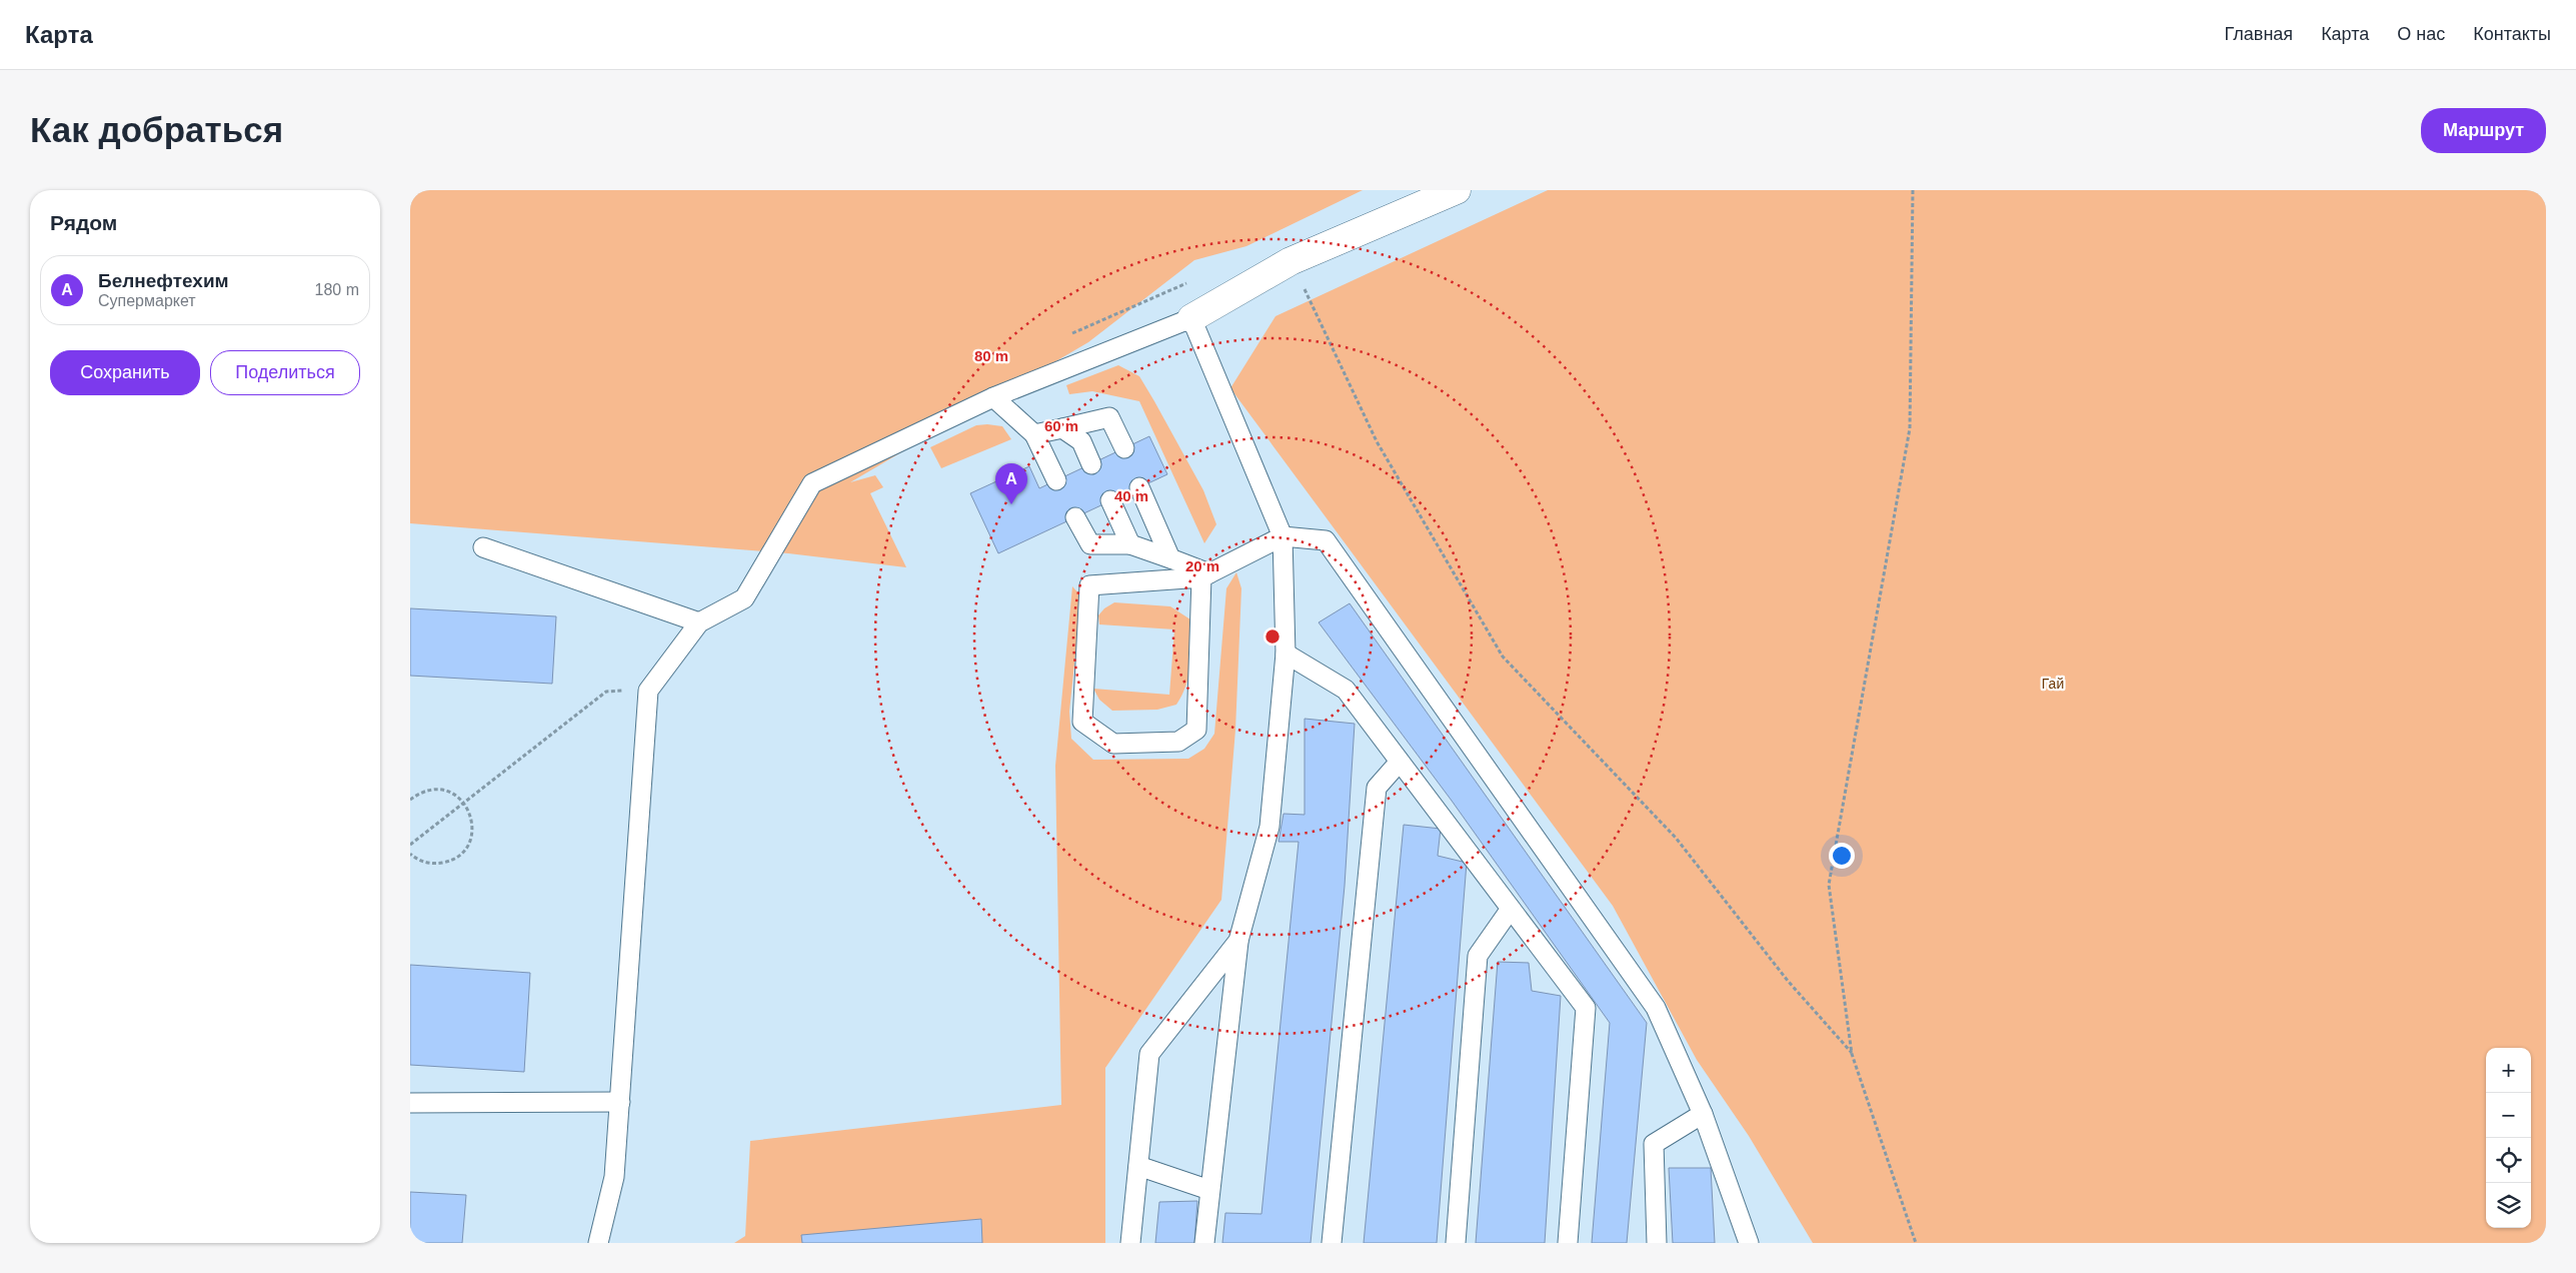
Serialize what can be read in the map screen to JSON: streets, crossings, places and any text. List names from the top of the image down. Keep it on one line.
{"parks":["Гай"],"page":{"header":"Карта","nav":["Главная","Карта","О нас","Контакты"],"buttons":["Маршрут",["Сохранить","Поделиться"]],"title":"Как добраться","heading":"Рядом","list":[{"mark":"A","name":"Белнефтехим","note":"Супермаркет","value":"180 m"}],"pins":"A","map_buttons":["+","−"]},"rings":["80 m","60 m","40 m","20 m"]}
